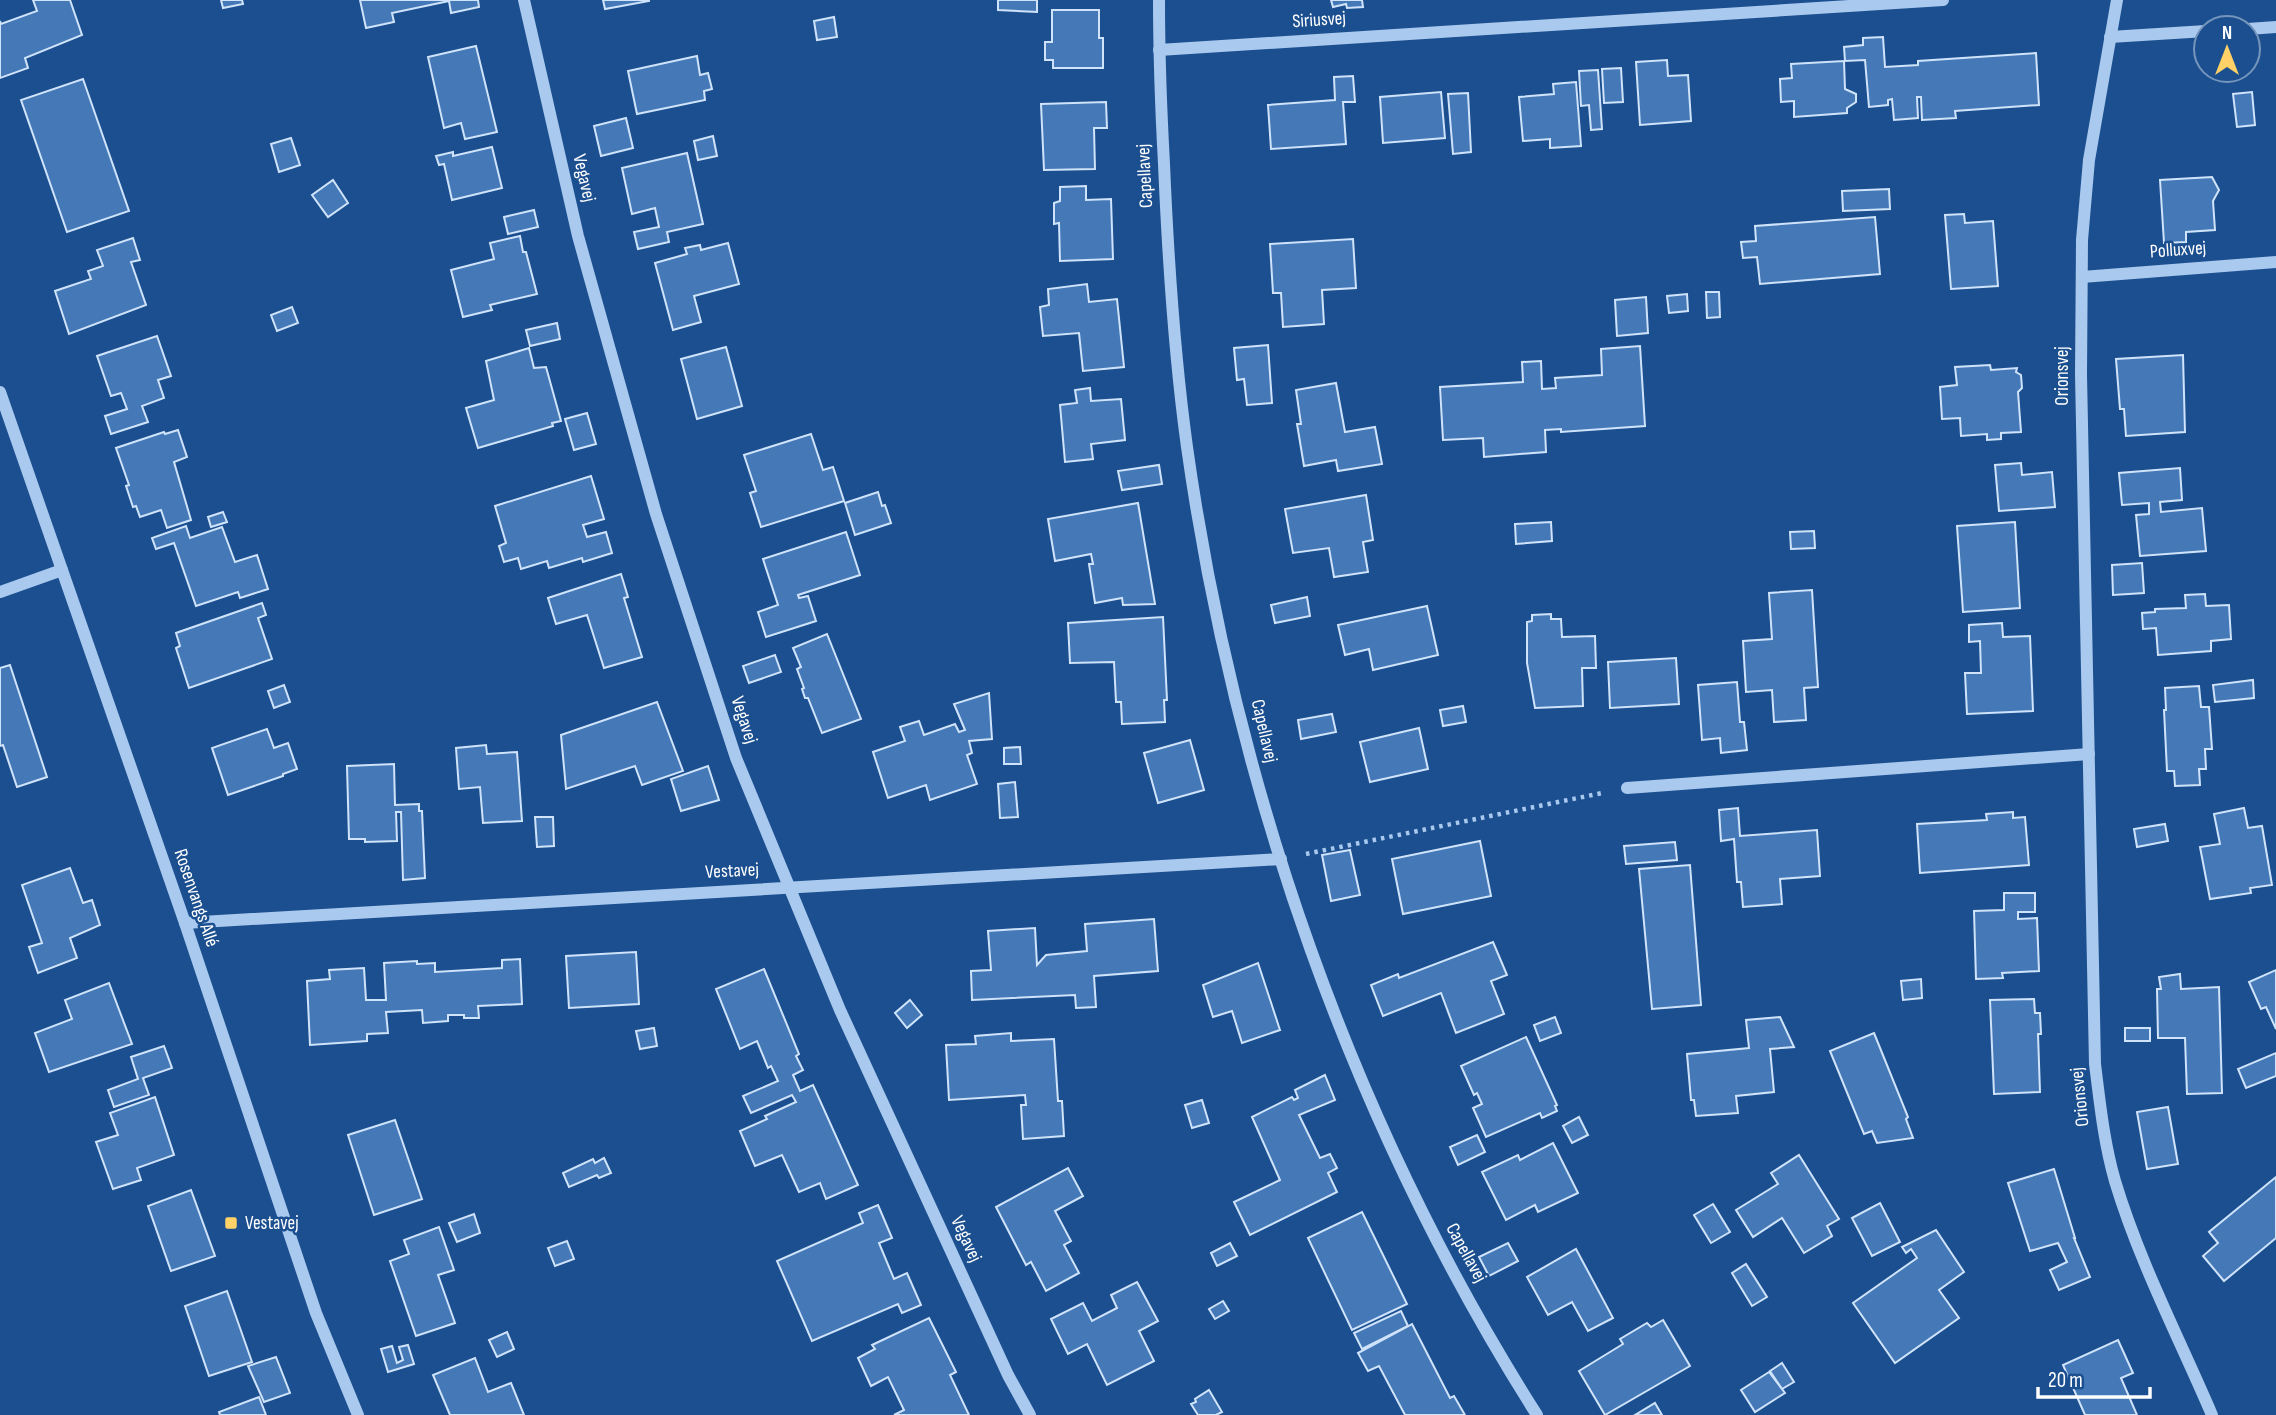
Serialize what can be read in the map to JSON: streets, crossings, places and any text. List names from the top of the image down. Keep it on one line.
{"streets":{"street":["Siriusvej","Capellavej","Vegavej","Polluxvej","Orionsvej","Vestavej","Rosenvangs Allé"]},"crossings":[["Siriusvej","Capellavej"],["Capellavej","Vestavej"],["Vegavej","Vestavej"],["Polluxvej","Orionsvej"],["Vestavej","Rosenvangs Allé"]],"places":{"transit":["Vestavej"]},"scale_bar":"20 m","north":"top"}
